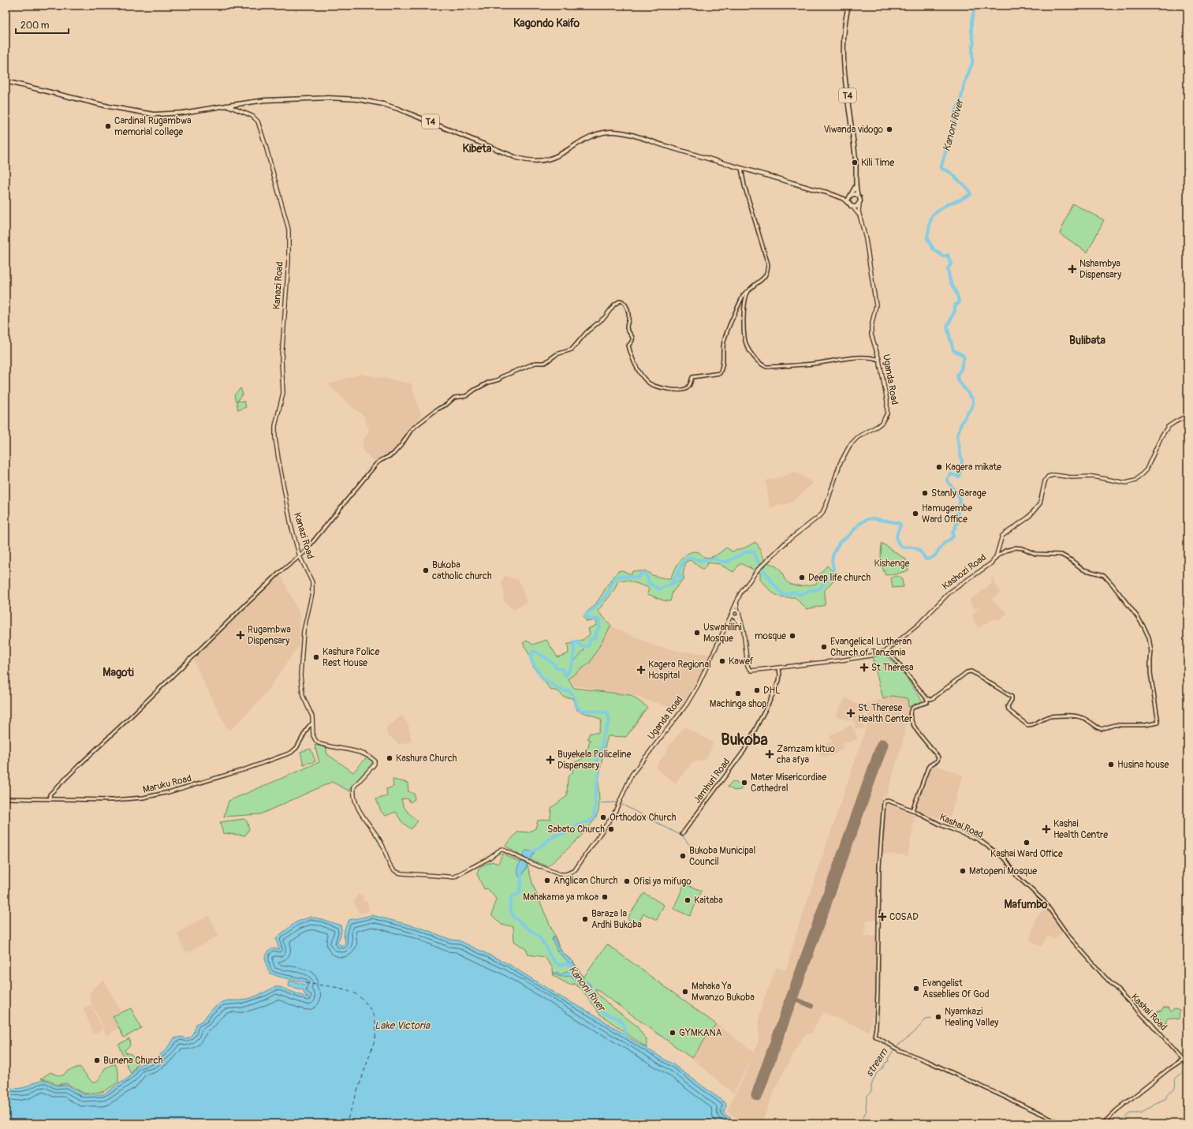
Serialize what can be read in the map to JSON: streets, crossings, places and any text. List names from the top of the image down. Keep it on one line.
{"streets":{"highway":["T4"],"main road":["Kanazi Road","Uganda Road","Kashozi Road"],"street":["Jamhuri Road","Maruku Road","Kashai Road"]},"crossings":[["T4","Kanazi Road"],["T4","Uganda Road"],["Kanazi Road","Uganda Road"],["Kanazi Road","Maruku Road"],["Uganda Road","Kashozi Road"],["Kashozi Road","Jamhuri Road"]],"districts":["Kagondo Kaifo","Kibeta","Bulibata","Magoti","Bukoba","Mafumbo"],"water":["Kanoni River","Lake Victoria","stream"],"parks":["Kishenge"],"places":{"other":["Cardinal Rugambwa memorial college","Viwanda vidogo","Kili Time","Kagera mikate","Stanly Garage","Hamugembe Ward Office","Bukoba catholic church","Deep life church","Uswahilini Mosque","mosque","Evangelical Lutheran Church of Tanzania","Kashura Police Rest House","Kawef","DHL","Machinga shop","Kashura Church","Husina house","Mater Misericordiae Cathedral","Orthodox Church","Sabato Church","Kashai Ward Office","Bukoba Municipal Council","Matopeni Mosque","Anglican Church","Ofisi ya mifugo","Mahakama ya mkoa","Kaitaba","Baraza la Ardhi Bukoba","Evangelist Asseblies Of God","Mahaka Ya Mwanzo Bukoba","Nyamkazi Healing Valley","GYMKANA","Bunena Church"],"health":["Nshambya Dispensary","Rugambwa Dispensary","St Theresa","Kagera Regional Hospital","St. Therese Health Center","Zamzam kituo cha afya","Buyekela Policeline Dispensary","Kashai Health Centre","COSAD"]},"scale_bar":"200 m"}
